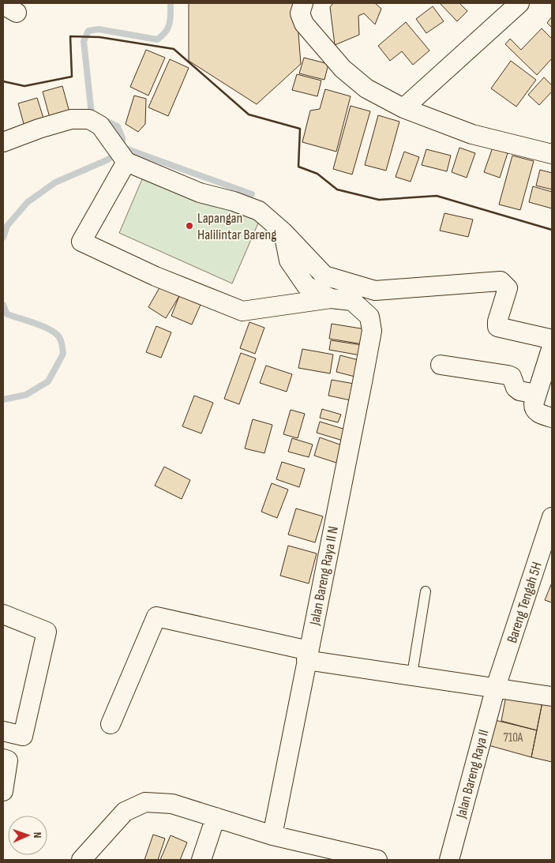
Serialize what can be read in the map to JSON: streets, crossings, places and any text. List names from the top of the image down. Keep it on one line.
{"streets":{"street":["Jalan Bareng Raya II N","Bareng Tengah 5H","Jalan Bareng Raya II"]},"crossings":[["Bareng Tengah 5H","Jalan Bareng Raya II"]],"places":["Lapangan Halilintar Bareng"],"house_numbers":["710A"],"north":"right"}
